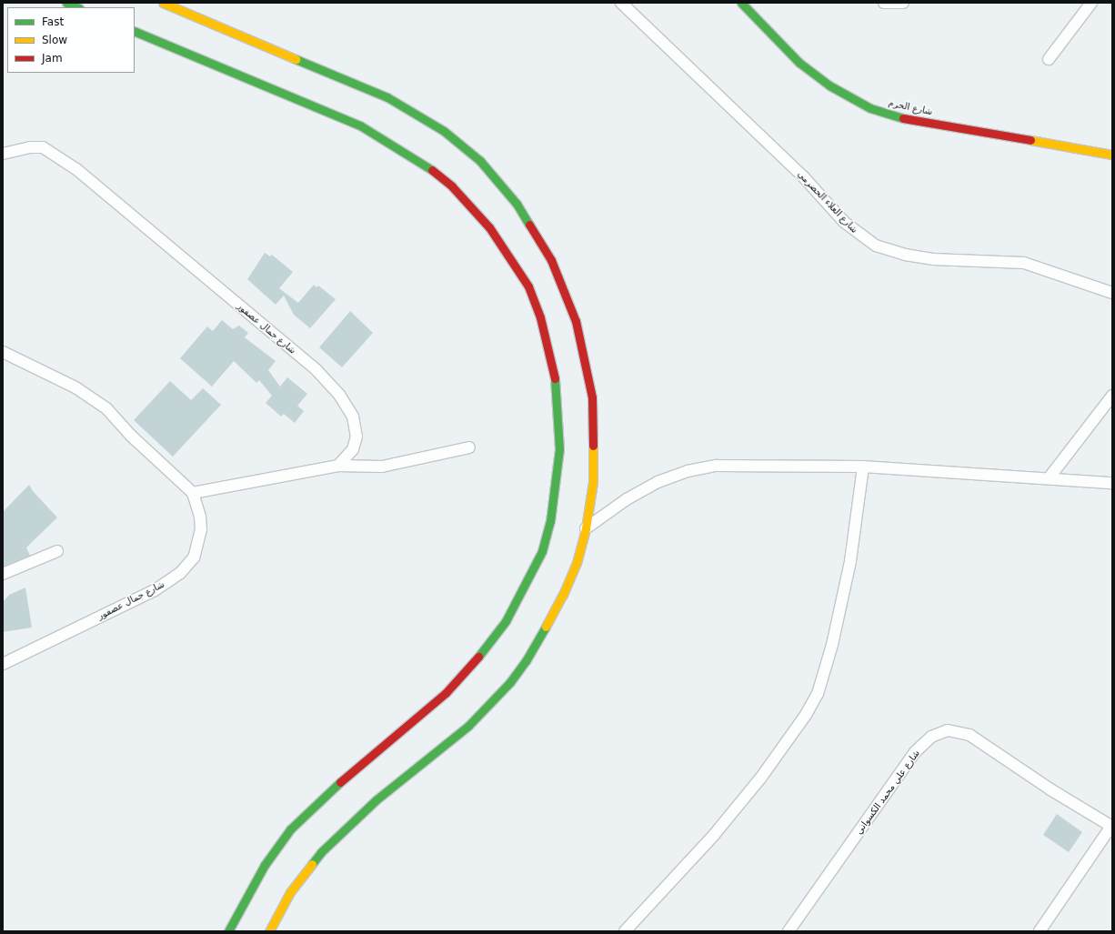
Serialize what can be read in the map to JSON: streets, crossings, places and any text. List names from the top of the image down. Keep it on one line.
{"streets":{"main road":["شارع الحرم"],"street":["شارع العلاء الحضرمي","شارع جمال عصفور","شارع علي محمد الكسواني"]},"legend":["Fast","Slow","Jam"]}
